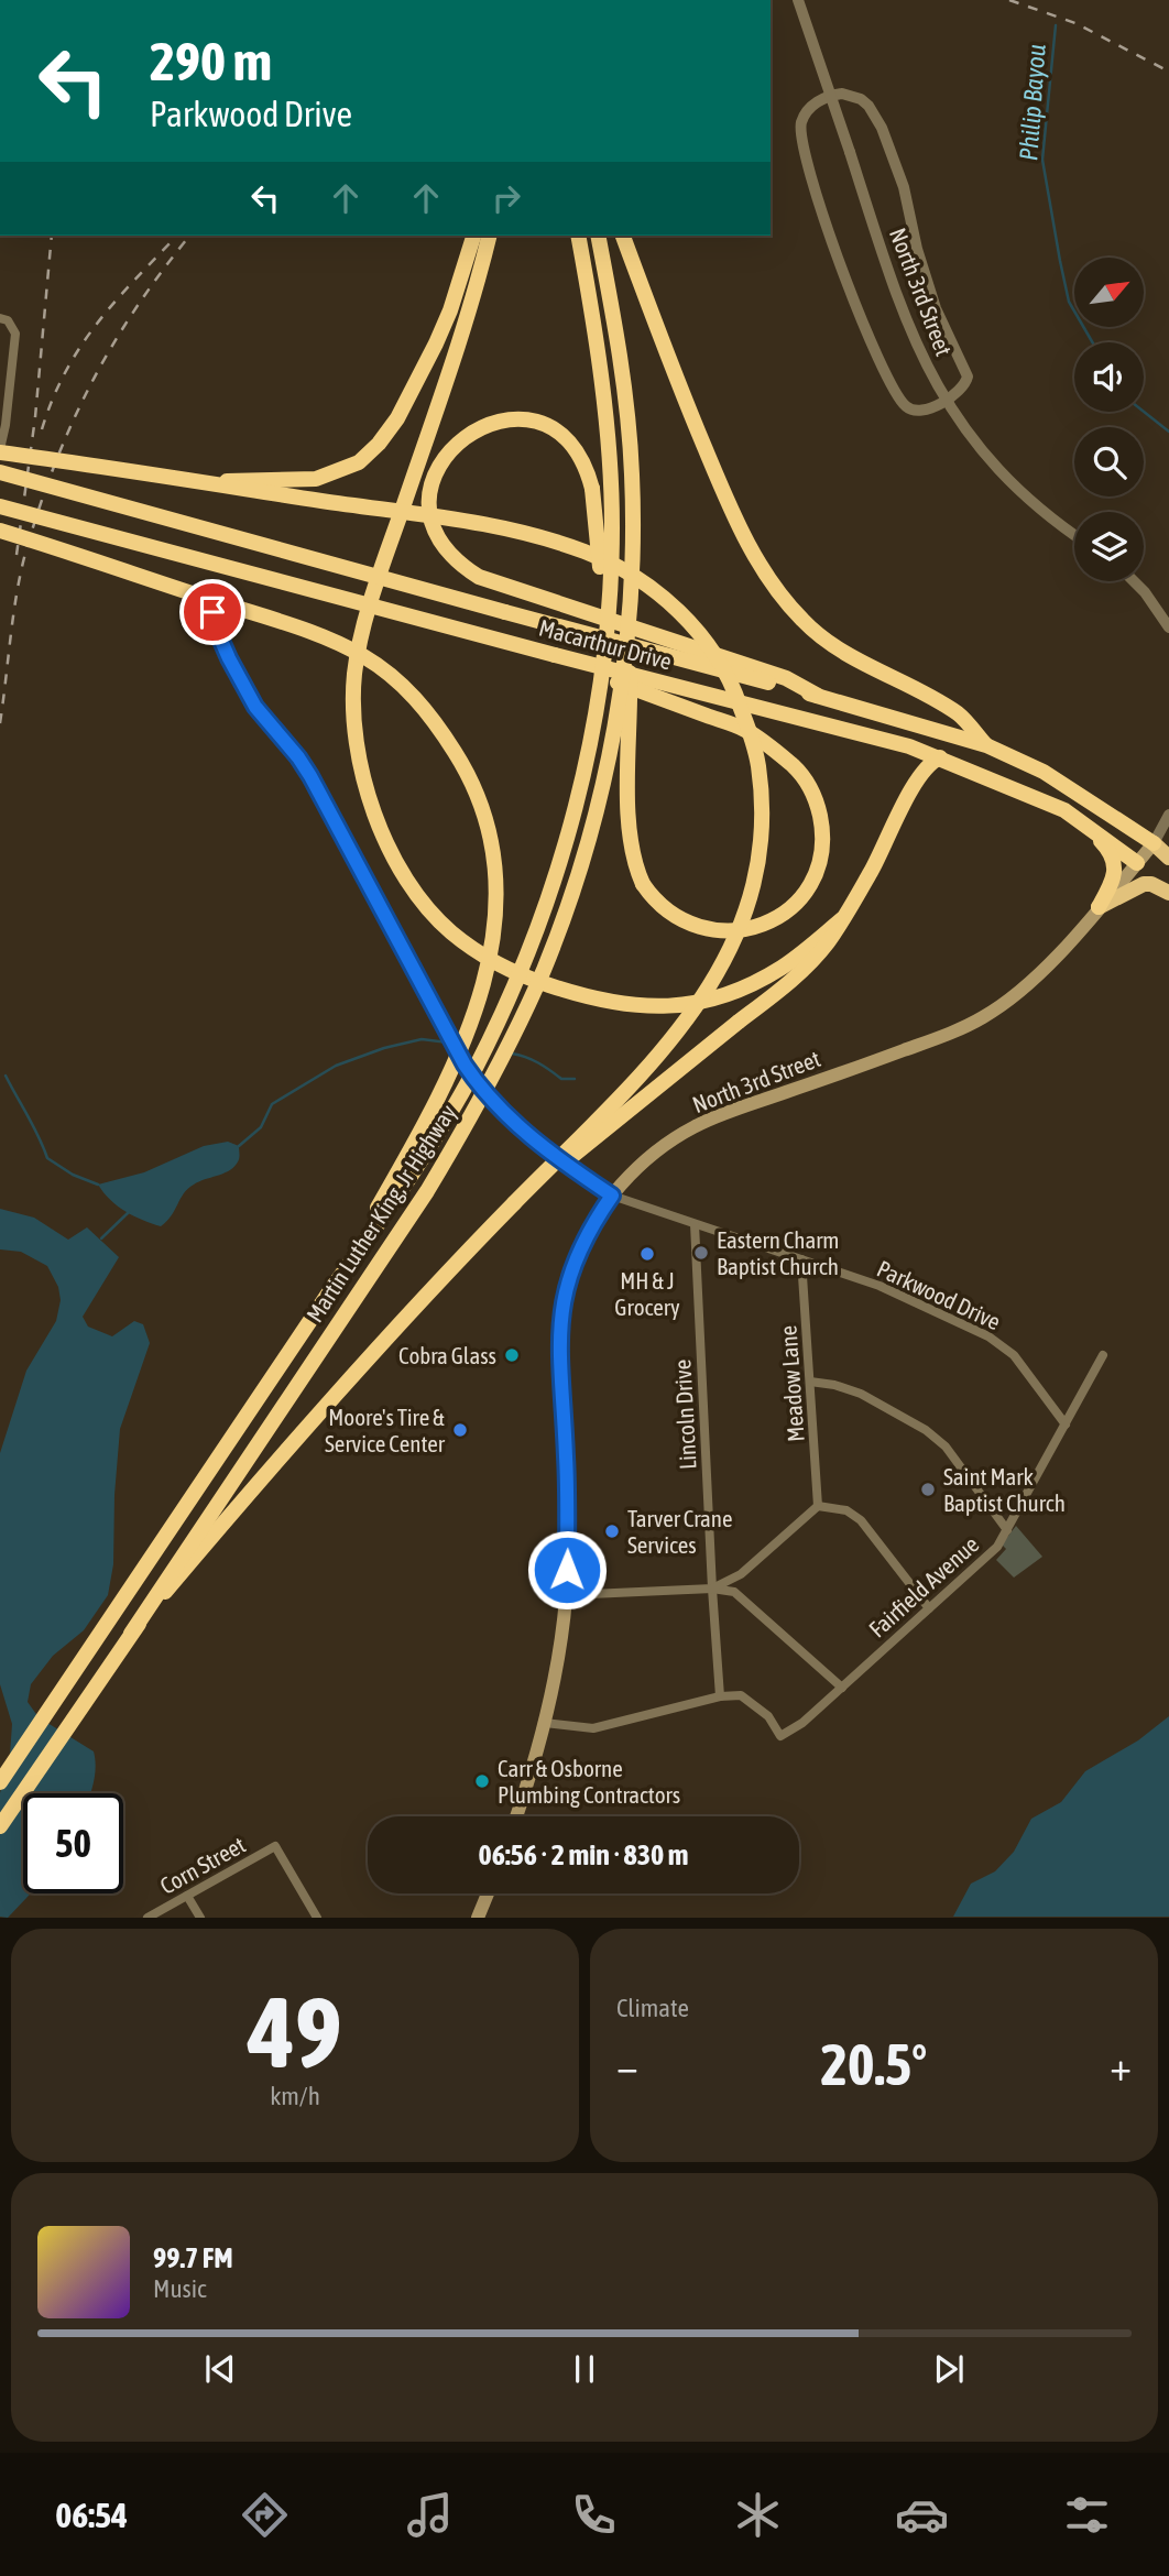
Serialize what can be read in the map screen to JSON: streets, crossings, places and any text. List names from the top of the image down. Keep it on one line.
{"streets":{"highway":["Macarthur Drive","Martin Luther King, Jr Highway"],"main road":["North 3rd Street"],"street":["Parkwood Drive","Meadow Lane","Lincoln Drive","Fairfield Avenue","Corn Street"]},"crossings":[["North 3rd Street","Macarthur Drive"],["North 3rd Street","Parkwood Drive"],["Parkwood Drive","Meadow Lane"],["Parkwood Drive","Lincoln Drive"],["Parkwood Drive","Fairfield Avenue"],["Lincoln Drive","Fairfield Avenue"]],"water":["Philip Bayou"],"places":["Eastern Charm Baptist Church","MH & J Grocery","Cobra Glass","Moore's Tire & Service Center","Saint Mark Baptist Church","Tarver Crane Services","Carr & Osborne Plumbing Contractors"],"north":"top right","page":{"turn":["290 m","Parkwood Drive"],"limit":"50","trip":"06:56 · 2 min · 830 m","tile":[["49","km/h"],"Climate"],"heat":["−","20.5°","+"],"song":["99.7 FM","Music"],"tabs":"06:54"}}
